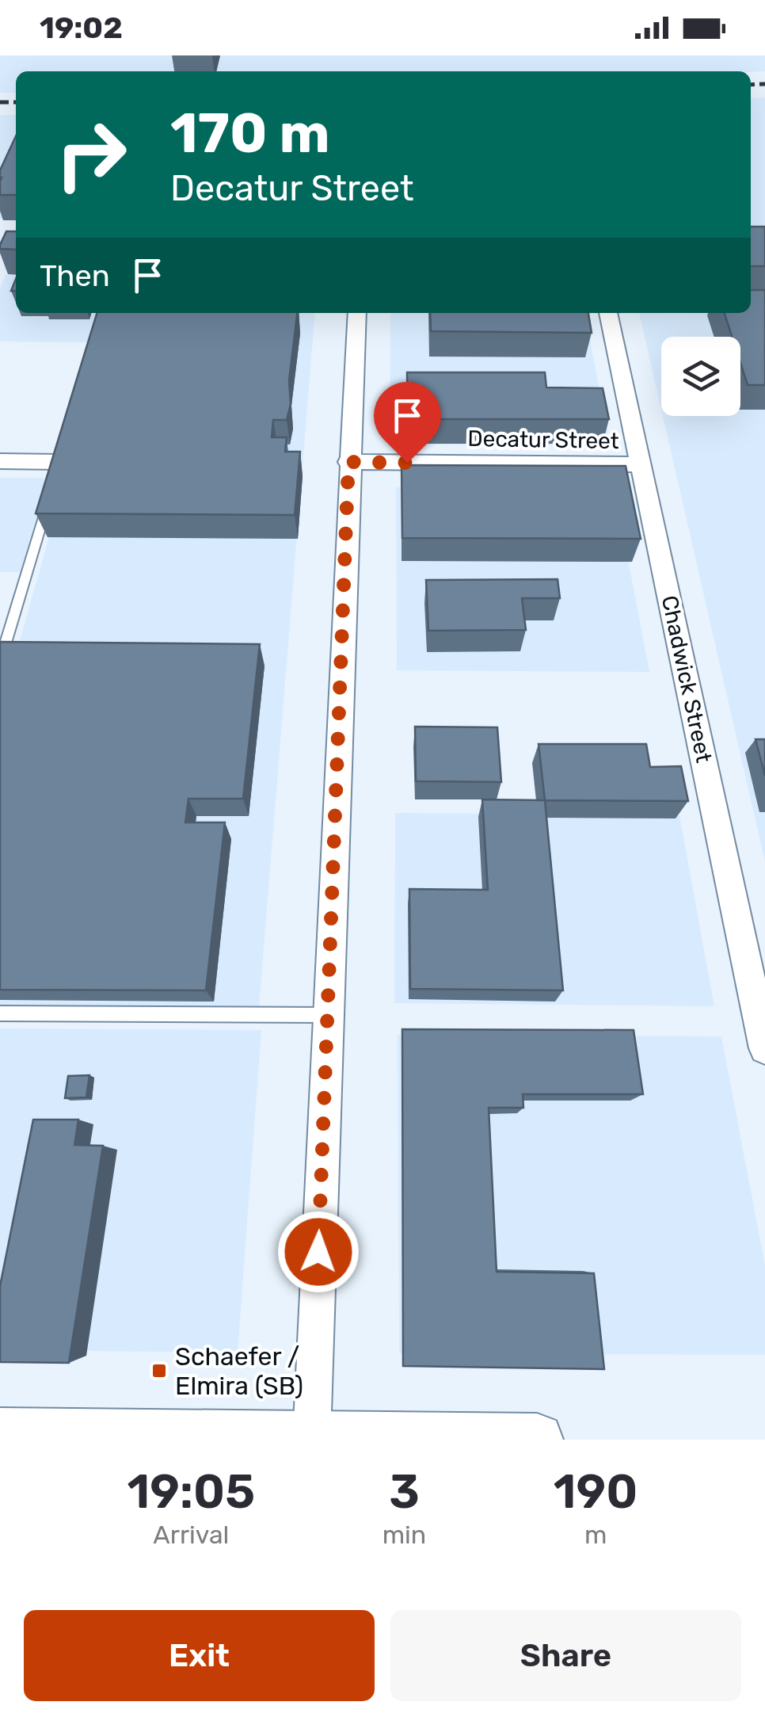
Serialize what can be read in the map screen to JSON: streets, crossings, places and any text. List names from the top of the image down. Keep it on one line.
{"streets":{"street":["Decatur Street","Chadwick Street"]},"crossings":[["Decatur Street","Chadwick Street"]],"places":{"transit":["Schaefer / Elmira (SB)"]},"page":{"status":"19:02","turn":["170 m","Decatur Street"],"then":"Then","eta":["19:05","Arrival","3","min","190","m"],"buttons":["Exit","Share"]}}
